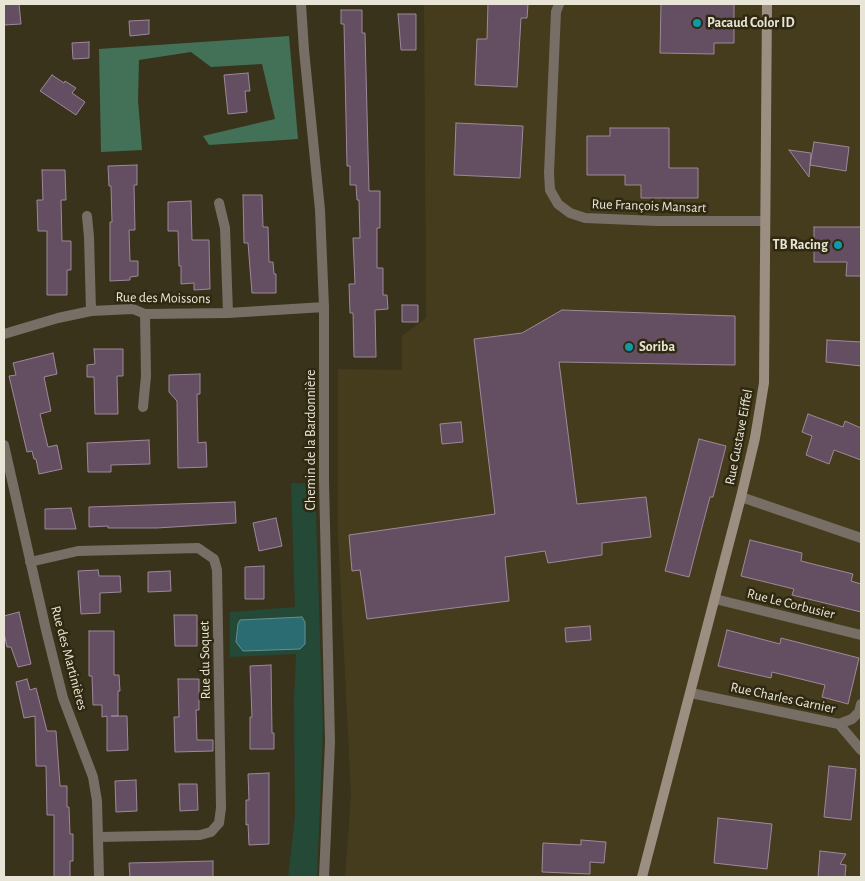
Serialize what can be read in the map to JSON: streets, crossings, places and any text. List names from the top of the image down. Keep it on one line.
{"streets":{"street":["Rue François Mansart","Rue des Moissons","Rue Gustave Eiffel","Chemin de la Bardonnière","Rue Le Corbusier","Rue des Martinières","Rue du Soquet","Rue Charles Garnier"]},"crossings":[["Rue François Mansart","Rue Gustave Eiffel"],["Rue des Moissons","Chemin de la Bardonnière"],["Rue Gustave Eiffel","Rue Le Corbusier"],["Rue Gustave Eiffel","Rue Charles Garnier"],["Rue des Martinières","Rue du Soquet"]],"places":["Pacaud Color ID","TB Racing","Soriba"]}
